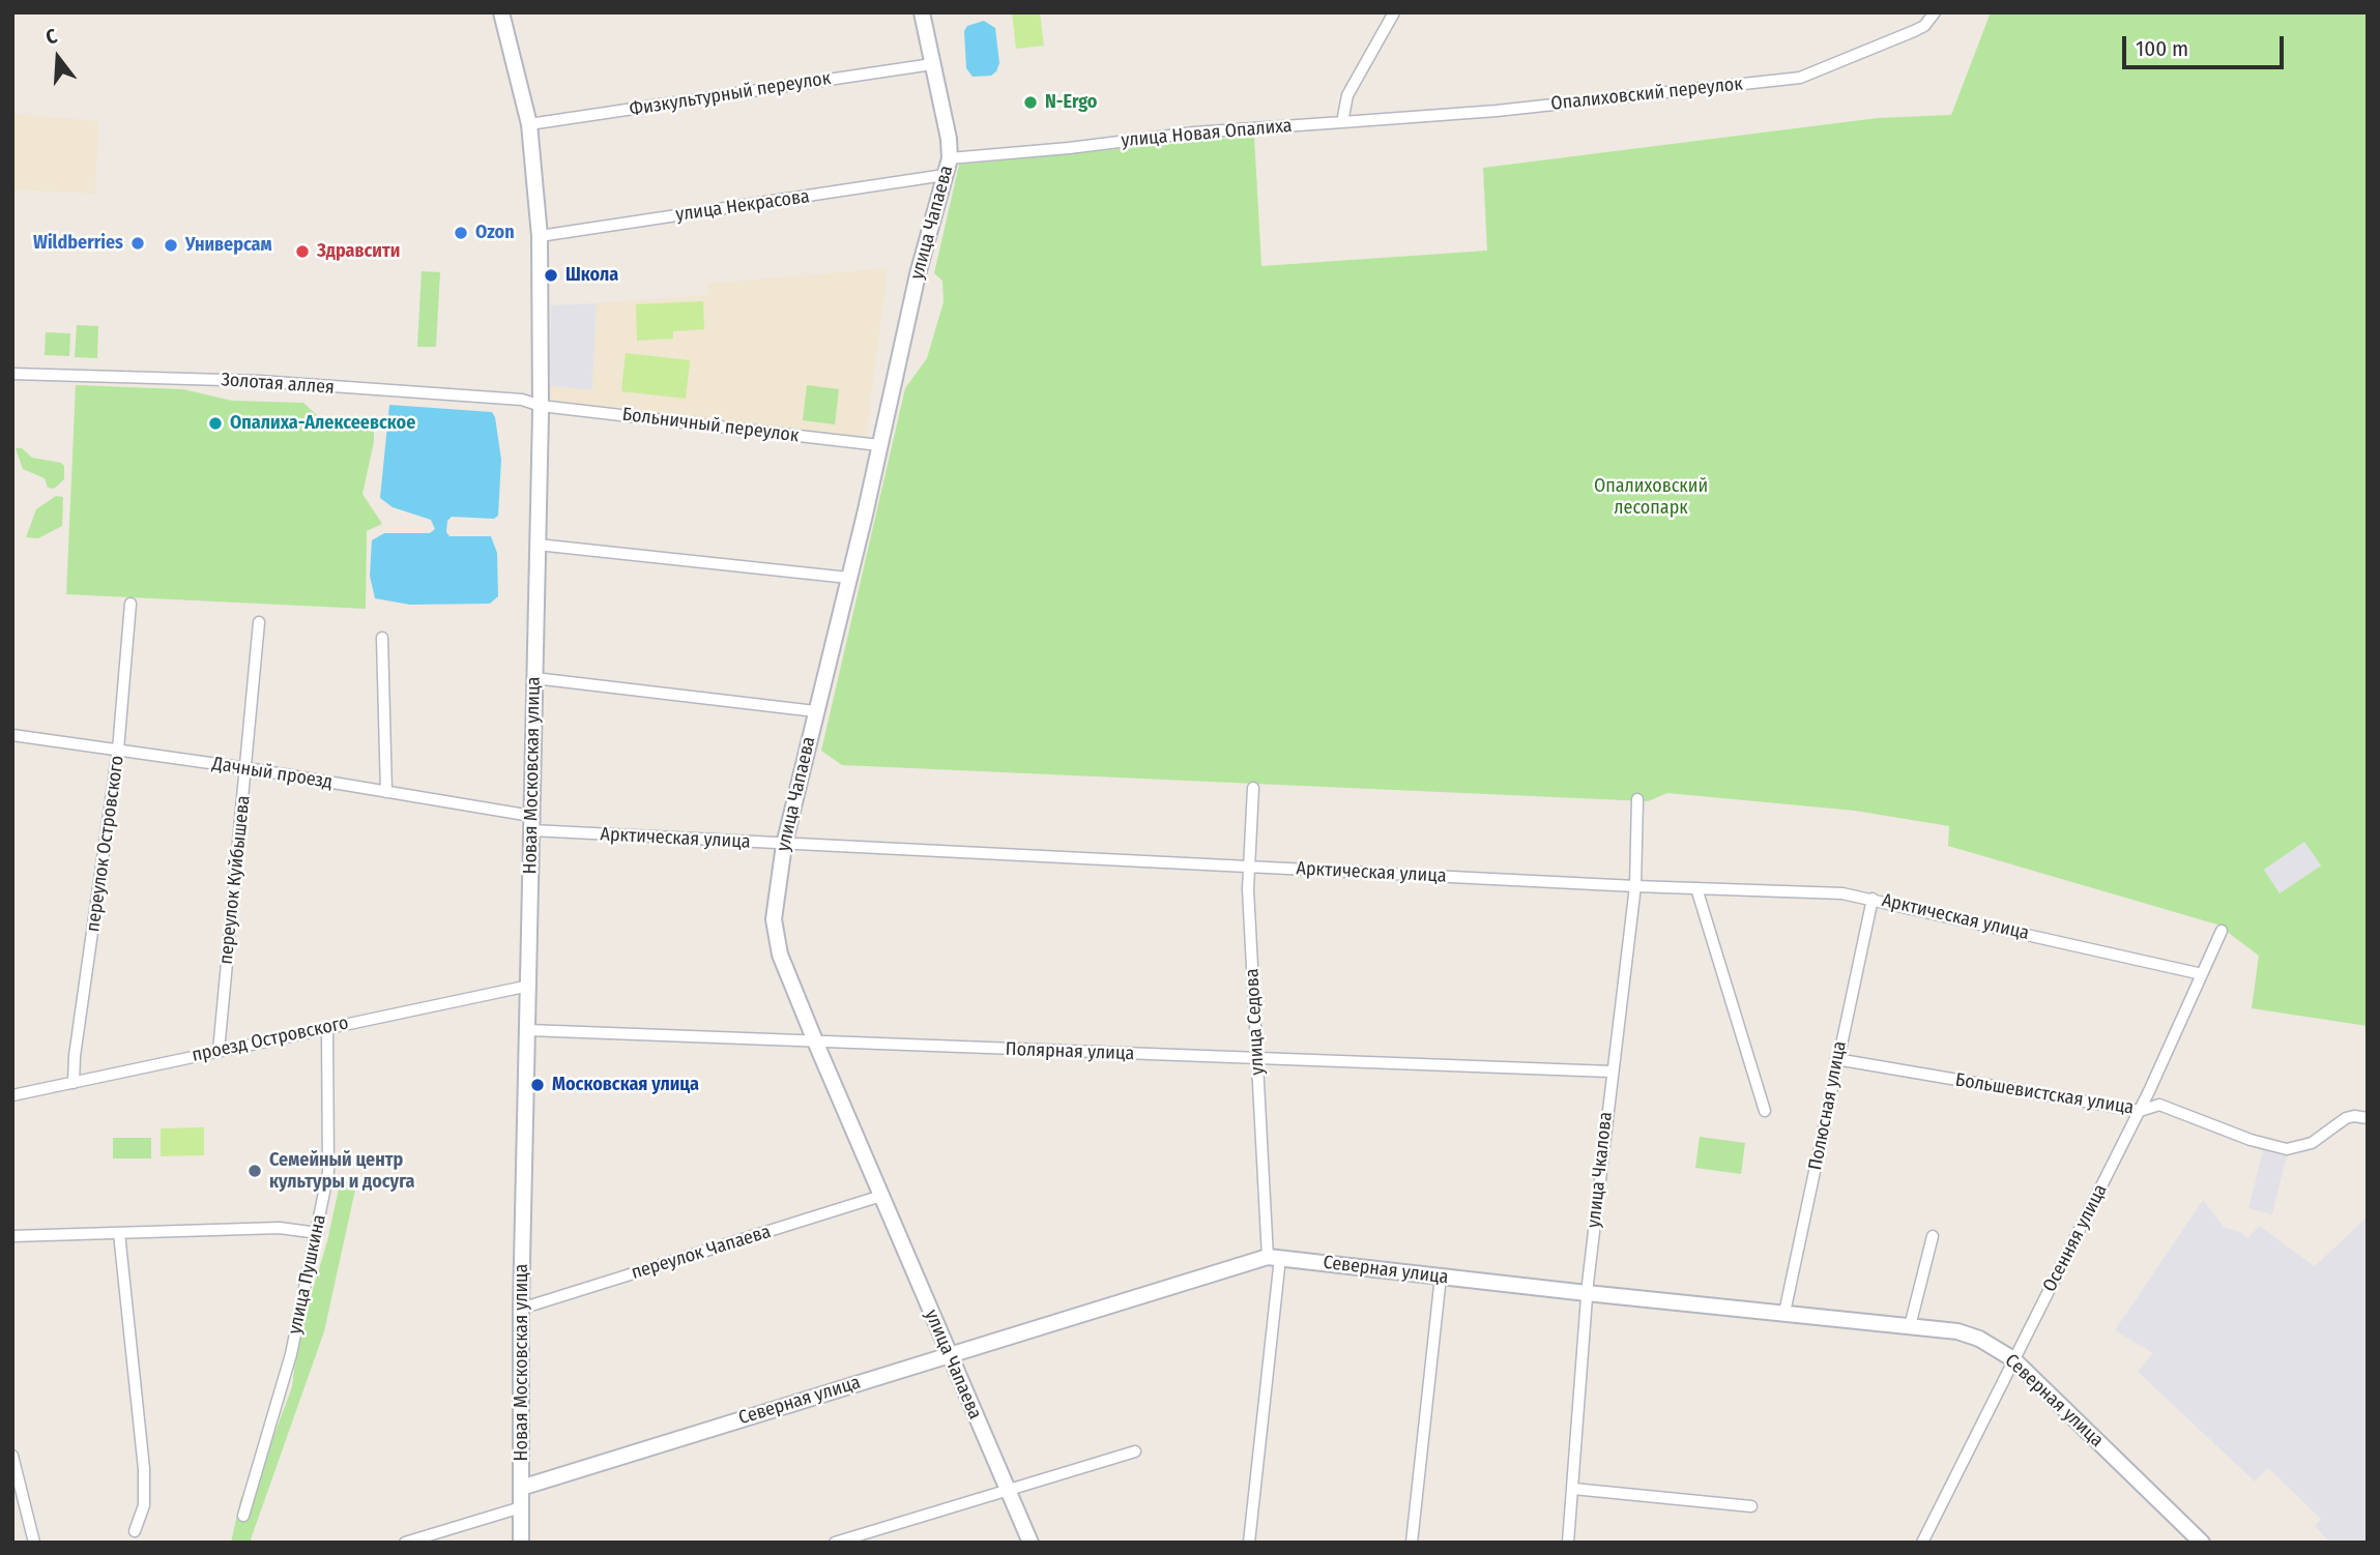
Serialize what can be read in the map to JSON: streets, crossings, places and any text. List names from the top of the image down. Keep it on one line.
{"streets":{"street":["Физкультурный переулок","Опалиховский переулок","улица Новая Опалиха","улица Некрасова","улица Чапаева","Золотая аллея","Больничный переулок","Дачный проезд","Новая Московская улица","Арктическая улица","переулок Островского","переулок Куйбышева","улица Седова","проезд Островского","Полярная улица","Большевистская улица","Полюсная улица","улица Чкалова","Осенняя улица","переулок Чапаева","Северная улица","улица Пушкина"]},"crossings":[["Физкультурный переулок","улица Чапаева"],["Физкультурный переулок","Новая Московская улица"],["Опалиховский переулок","улица Новая Опалиха"],["улица Новая Опалиха","улица Чапаева"],["улица Некрасова","улица Чапаева"],["улица Некрасова","Новая Московская улица"],["улица Чапаева","Больничный переулок"],["улица Чапаева","Арктическая улица"],["улица Чапаева","Полярная улица"],["улица Чапаева","переулок Чапаева"],["улица Чапаева","Северная улица"],["Золотая аллея","Больничный переулок"],["Золотая аллея","Новая Московская улица"],["Больничный переулок","Новая Московская улица"],["Дачный проезд","Новая Московская улица"],["Дачный проезд","Арктическая улица"],["Дачный проезд","переулок Островского"],["Дачный проезд","переулок Куйбышева"],["Новая Московская улица","Арктическая улица"],["Новая Московская улица","проезд Островского"],["Новая Московская улица","Полярная улица"],["Новая Московская улица","переулок Чапаева"],["Новая Московская улица","Северная улица"],["Арктическая улица","улица Седова"],["Арктическая улица","Полюсная улица"],["Арктическая улица","улица Чкалова"],["Арктическая улица","Осенняя улица"],["переулок Островского","проезд Островского"],["переулок Куйбышева","проезд Островского"],["улица Седова","Полярная улица"],["улица Седова","Северная улица"],["проезд Островского","улица Пушкина"],["Полярная улица","улица Чкалова"],["Большевистская улица","Полюсная улица"],["Большевистская улица","Осенняя улица"],["Полюсная улица","Северная улица"],["улица Чкалова","Северная улица"],["Осенняя улица","Северная улица"]],"parks":["Опалиховский лесопарк"],"places":["N-Ergo","Ozon","Wildberries","Универсам","Здравсити","Школа","Опалиха-Алексеевское","Московская улица","Семейный центр культуры и досуга"],"scale_bar":"100 m","north":"top"}
